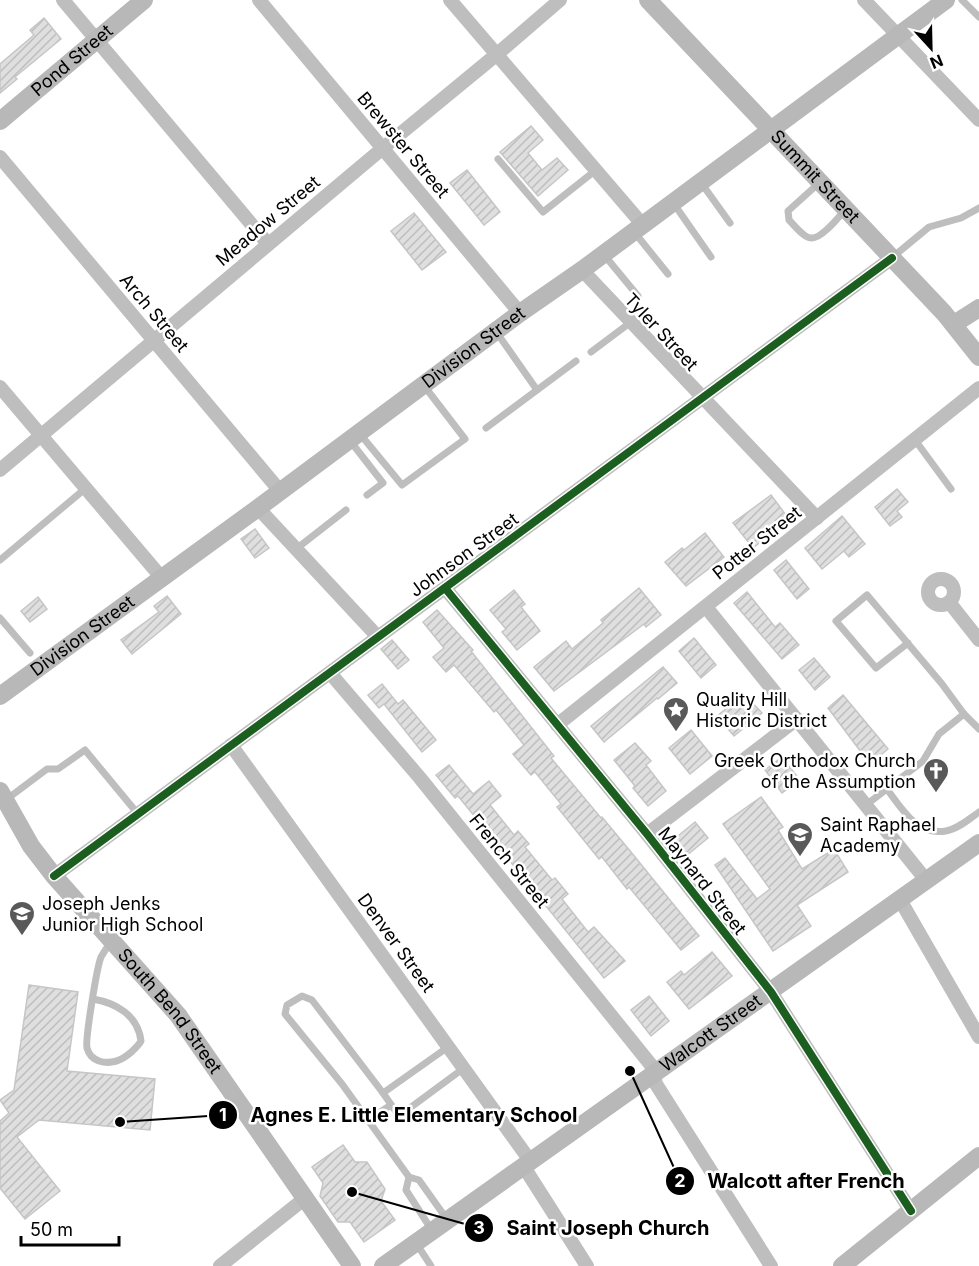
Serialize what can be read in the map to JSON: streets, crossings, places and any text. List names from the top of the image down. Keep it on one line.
{"streets":{"main road":["Pond Street","Summit Street","Division Street","South Bend Street","Walcott Street"],"street":["Brewster Street","Meadow Street","Arch Street","Tyler Street","Potter Street","Johnson Street","French Street","Maynard Street","Denver Street"]},"crossings":[["Brewster Street","Meadow Street"],["Brewster Street","Division Street"],["Summit Street","Division Street"],["Summit Street","Johnson Street"],["Meadow Street","Arch Street"],["Arch Street","Division Street"],["Tyler Street","Division Street"],["Tyler Street","Potter Street"],["Tyler Street","Johnson Street"],["Potter Street","Maynard Street"],["Johnson Street","French Street"],["Johnson Street","Maynard Street"],["Johnson Street","Denver Street"],["Johnson Street","South Bend Street"],["French Street","Walcott Street"],["Maynard Street","Walcott Street"],["Denver Street","Walcott Street"]],"places":{"place":["Quality Hill Historic District"],"church":["Greek Orthodox Church of the Assumption"],"school or university":["Saint Raphael Academy","Joseph Jenks Junior High School"],"other":["Walcott after French","Agnes E. Little Elementary School","Saint Joseph Church"]},"scale_bar":"50 m","north":"bottom"}
